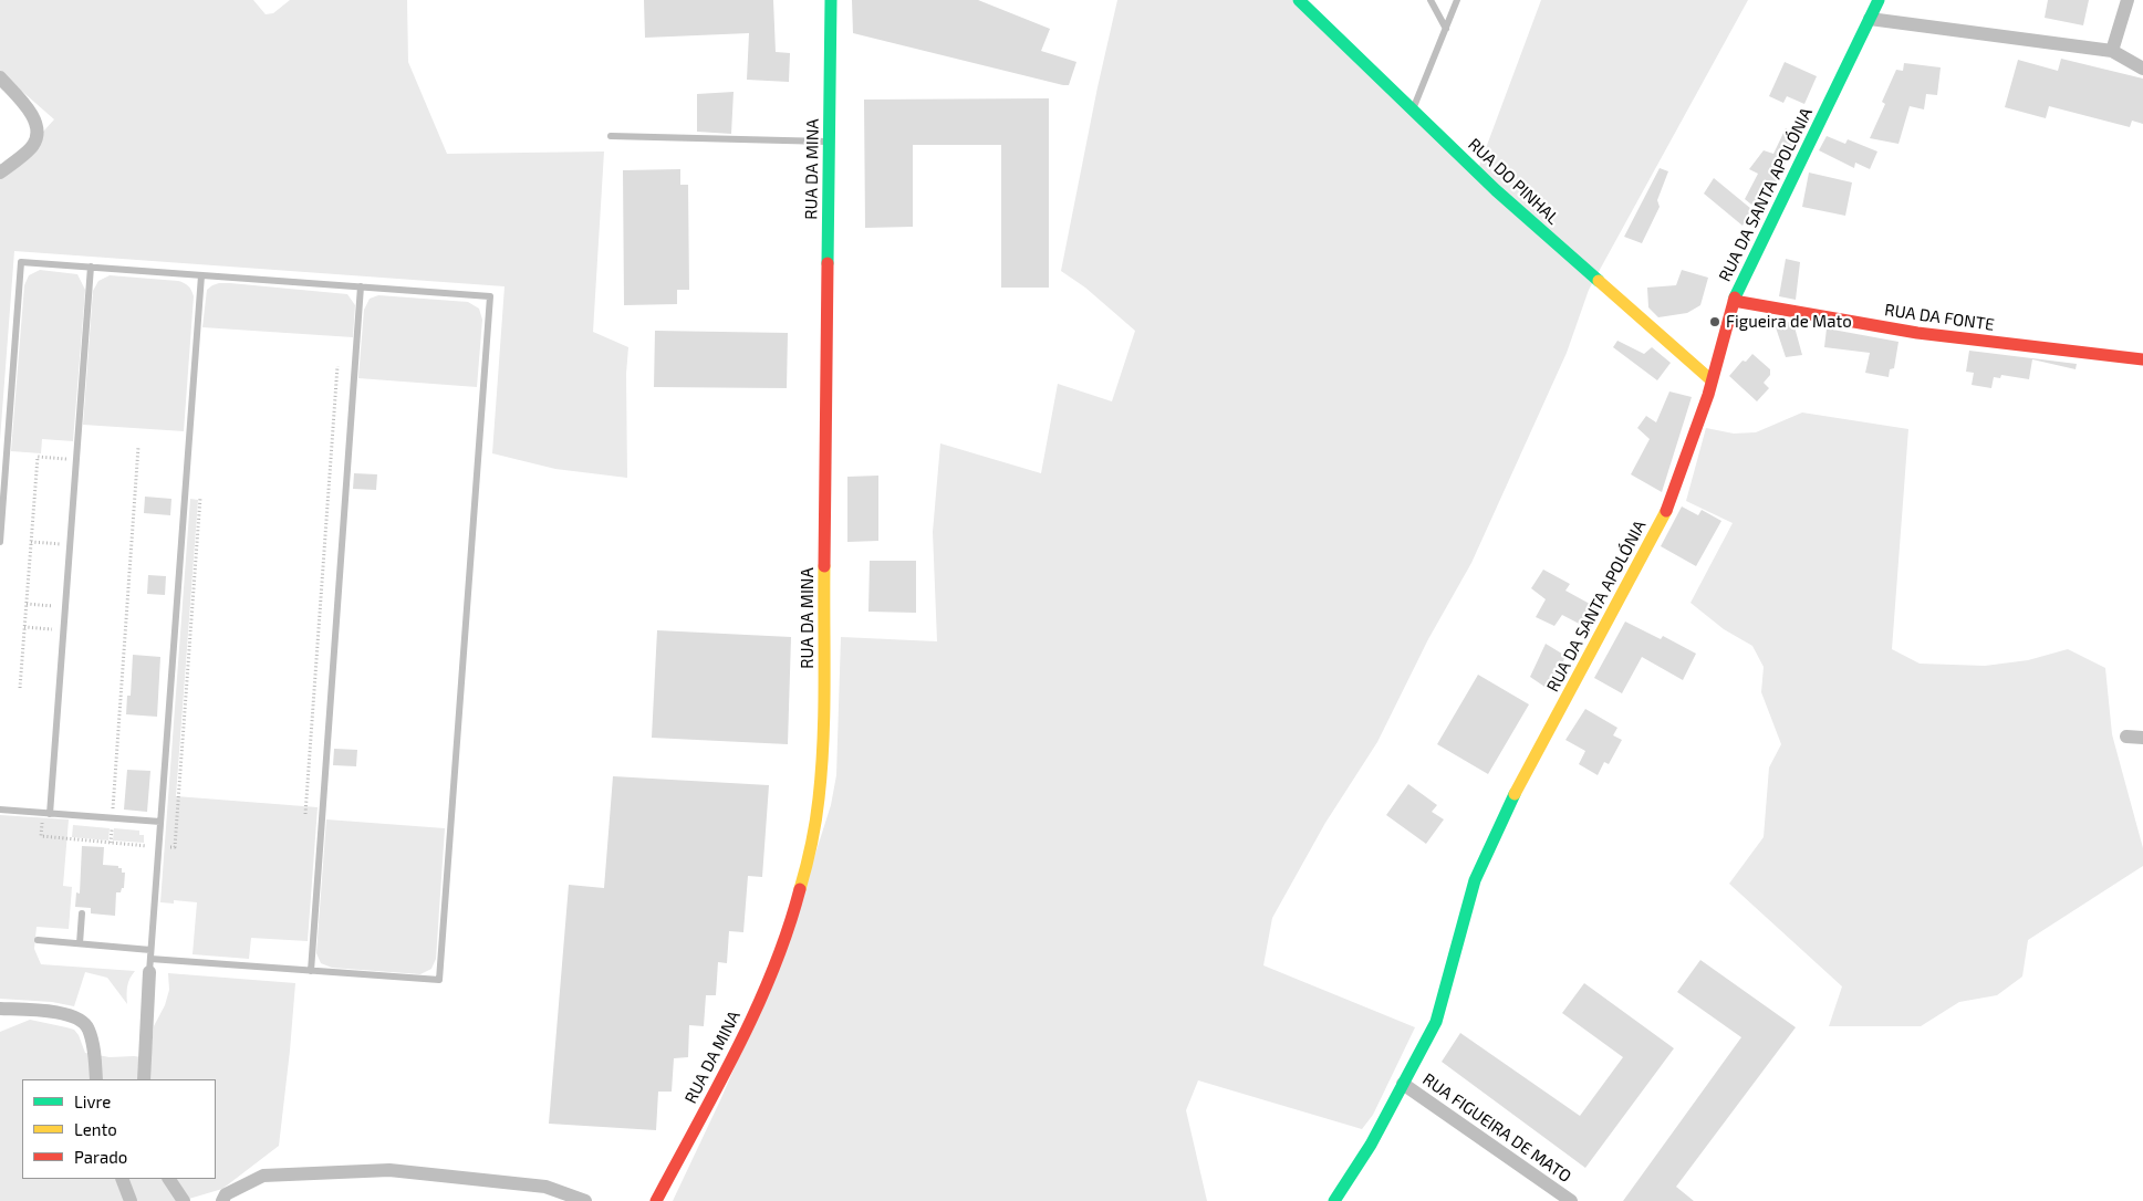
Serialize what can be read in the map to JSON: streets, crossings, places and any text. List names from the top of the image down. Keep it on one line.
{"streets":{"street":["RUA DA MINA","RUA DO PINHAL","RUA DA SANTA APOLÓNIA","RUA DA FONTE","RUA FIGUEIRA DE MATO"]},"crossings":[["RUA DO PINHAL","RUA DA SANTA APOLÓNIA"],["RUA DA SANTA APOLÓNIA","RUA DA FONTE"],["RUA DA SANTA APOLÓNIA","RUA FIGUEIRA DE MATO"]],"places":["Figueira de Mato"],"legend":["Livre","Lento","Parado"]}
